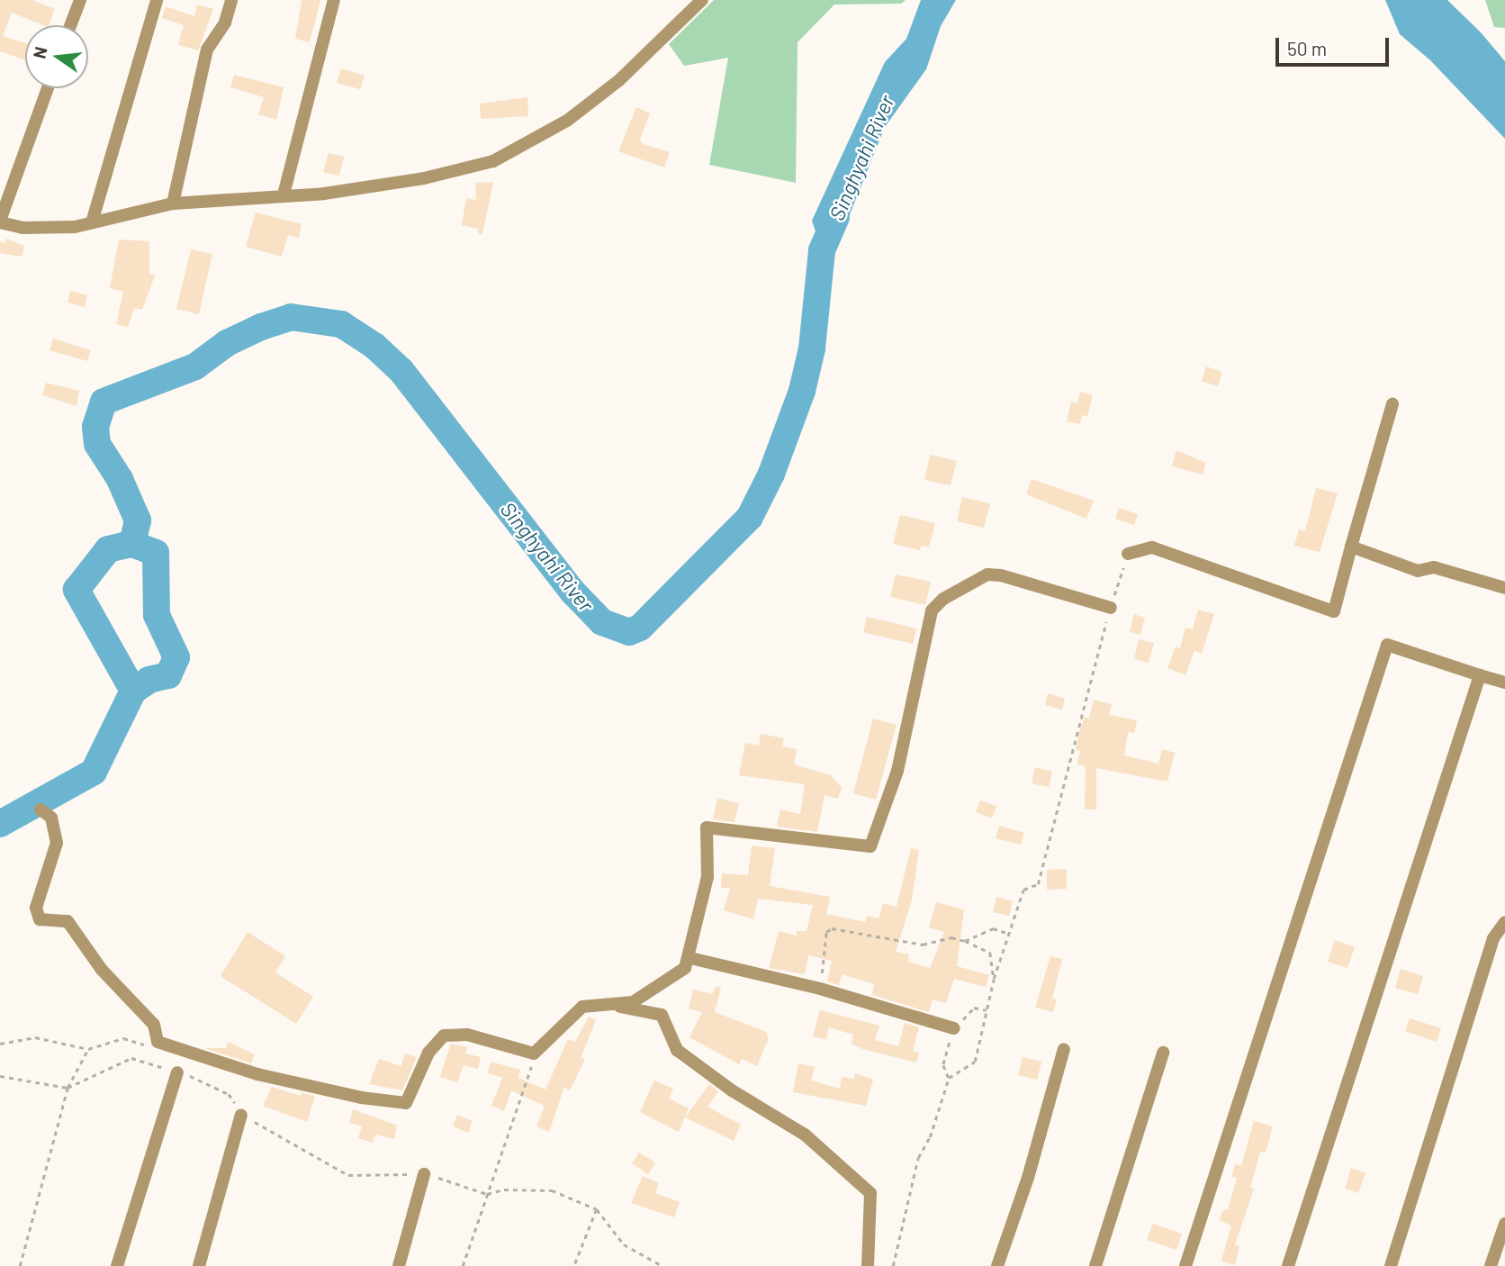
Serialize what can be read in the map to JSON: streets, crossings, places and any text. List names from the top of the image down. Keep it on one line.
{"water":["Singhyahi River"],"scale_bar":"50 m","north":"left"}
